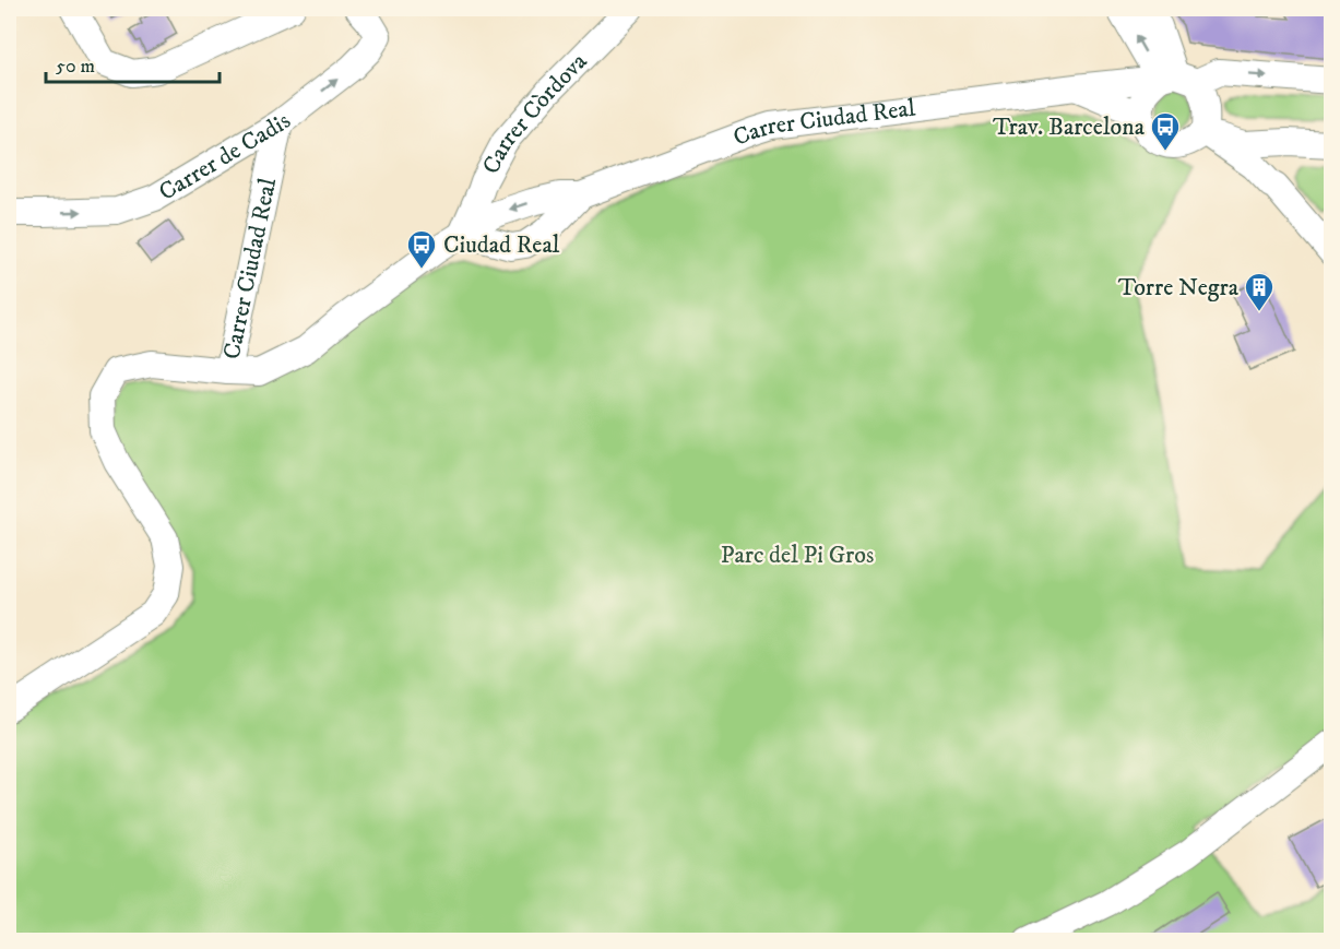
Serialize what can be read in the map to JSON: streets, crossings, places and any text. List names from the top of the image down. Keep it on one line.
{"streets":{"street":["Carrer Còrdova","Carrer Ciudad Real","Carrer de Cadis"]},"crossings":[["Carrer Còrdova","Carrer Ciudad Real"],["Carrer Ciudad Real","Carrer de Cadis"]],"one_way":["Carrer de Cadis"],"parks":["Parc del Pi Gros"],"places":{"bus stop":["Trav. Barcelona","Ciudad Real"],"building":["Torre Negra"]},"scale_bar":"50 m"}
